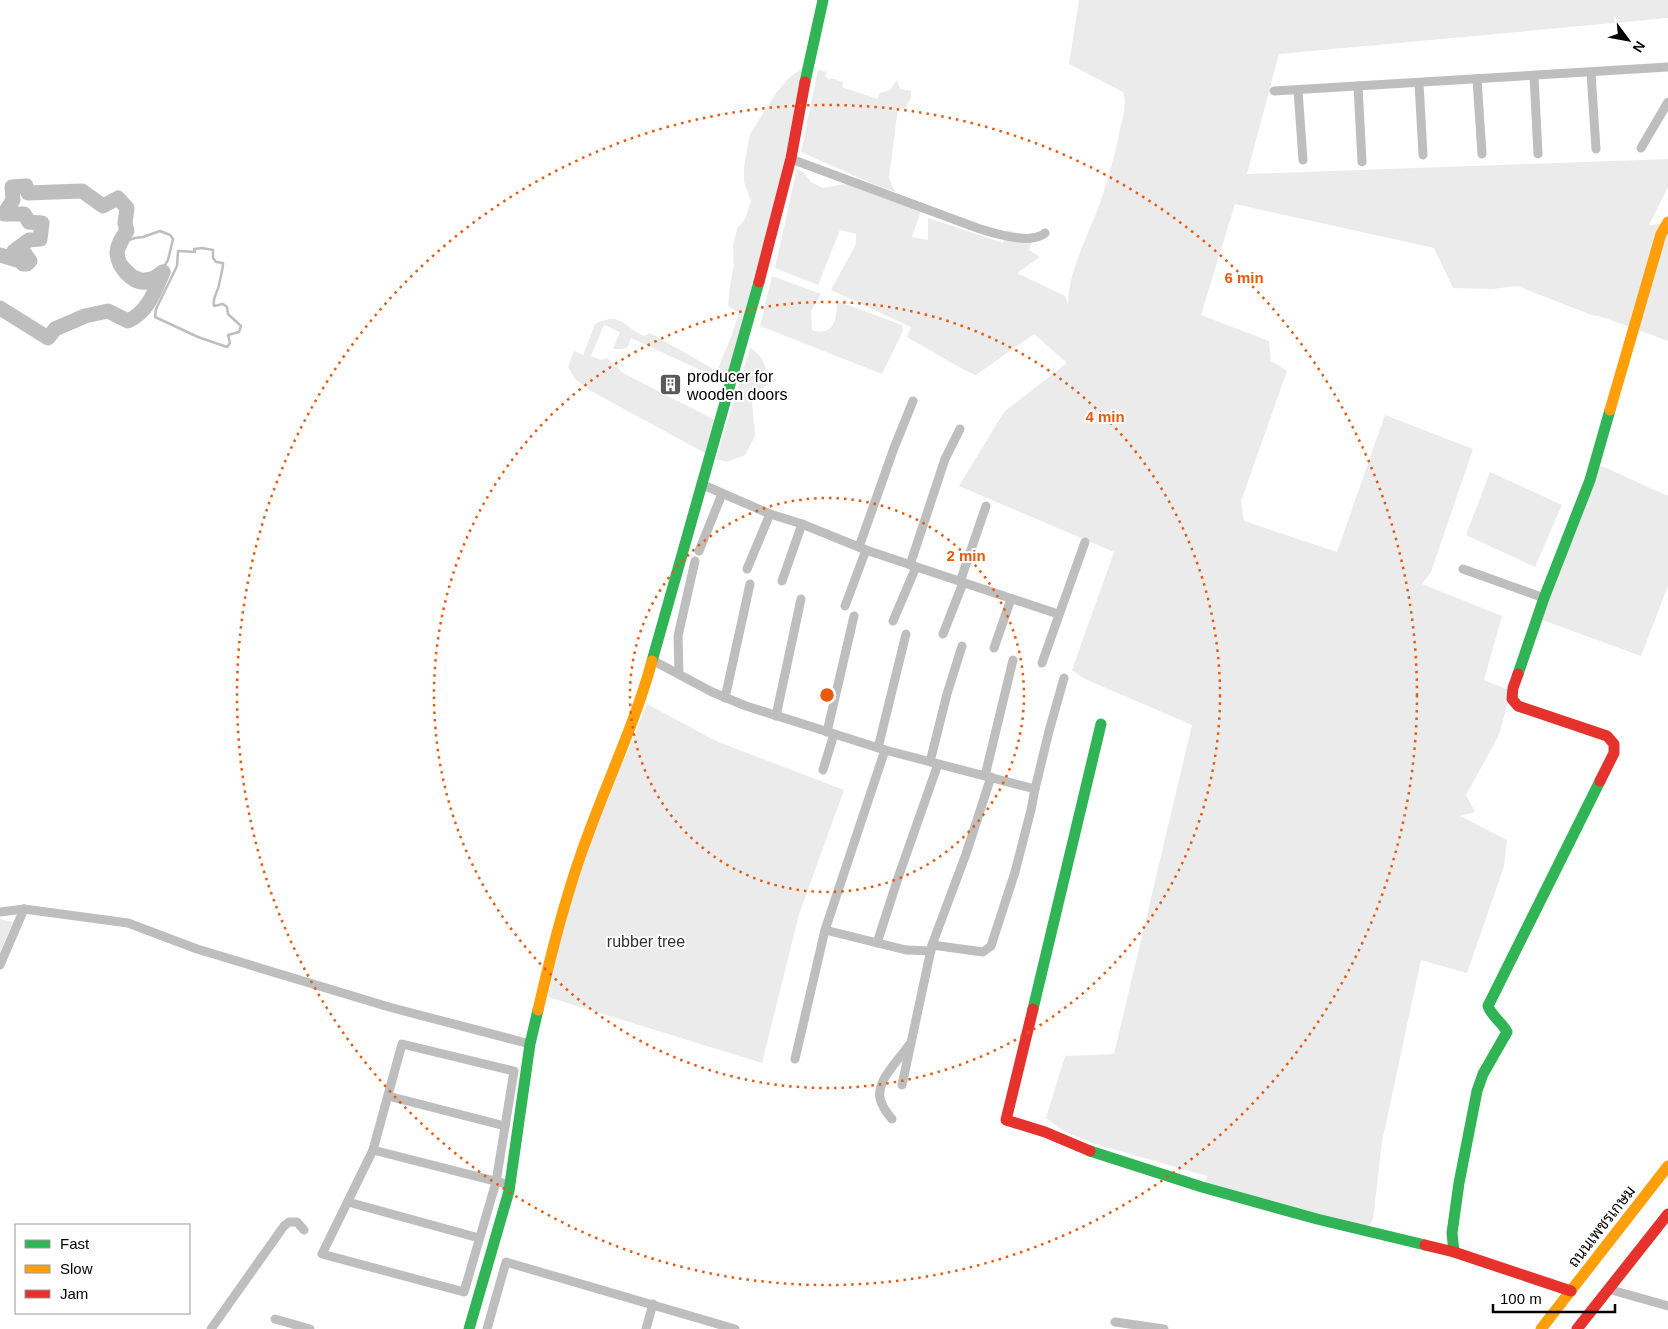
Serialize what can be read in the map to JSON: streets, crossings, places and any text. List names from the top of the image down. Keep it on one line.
{"streets":{"main road":["ถนนเพชรเกษม"]},"parks":["rubber tree"],"places":{"building":["producer for wooden doors"]},"legend":["Fast","Slow","Jam"],"scale_bar":"100 m","north":"bottom right","rings":["6 min","4 min","2 min"]}
